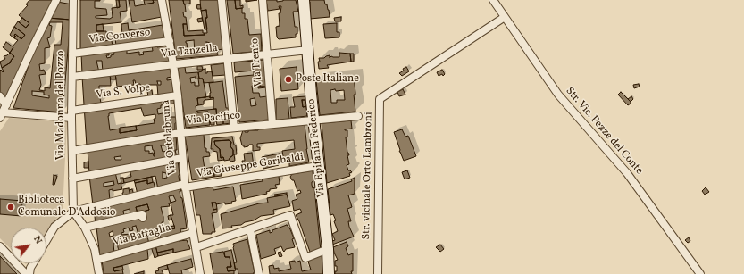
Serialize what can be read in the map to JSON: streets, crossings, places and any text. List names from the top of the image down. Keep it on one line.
{"streets":{"main road":["Via Epifania Federico"],"street":["Via Converso","Via Tanzella","Via Trento","Via S. Volpe","Via Madonna del Pozzo","Via Pacifico","Str. Vic. Pezze del Conte","Via Ortolabruna","Via Giuseppe Garibaldi","Str. vicinale Orto Lambroni","Via Battaglia"]},"crossings":[["Via Converso","Via Madonna del Pozzo"],["Via Converso","Via Ortolabruna"],["Via Tanzella","Via Trento"],["Via Tanzella","Via Madonna del Pozzo"],["Via Tanzella","Via Ortolabruna"],["Via Tanzella","Via Epifania Federico"],["Via Trento","Via Pacifico"],["Via S. Volpe","Via Madonna del Pozzo"],["Via S. Volpe","Via Ortolabruna"],["Via Madonna del Pozzo","Via Pacifico"],["Via Madonna del Pozzo","Via Giuseppe Garibaldi"],["Via Pacifico","Via Ortolabruna"],["Via Pacifico","Via Epifania Federico"],["Str. Vic. Pezze del Conte","Str. vicinale Orto Lambroni"],["Via Ortolabruna","Via Giuseppe Garibaldi"],["Via Ortolabruna","Via Battaglia"],["Via Epifania Federico","Via Giuseppe Garibaldi"]],"places":["Poste Italiane","Biblioteca Comunale D'Addosio"],"north":"top right"}
